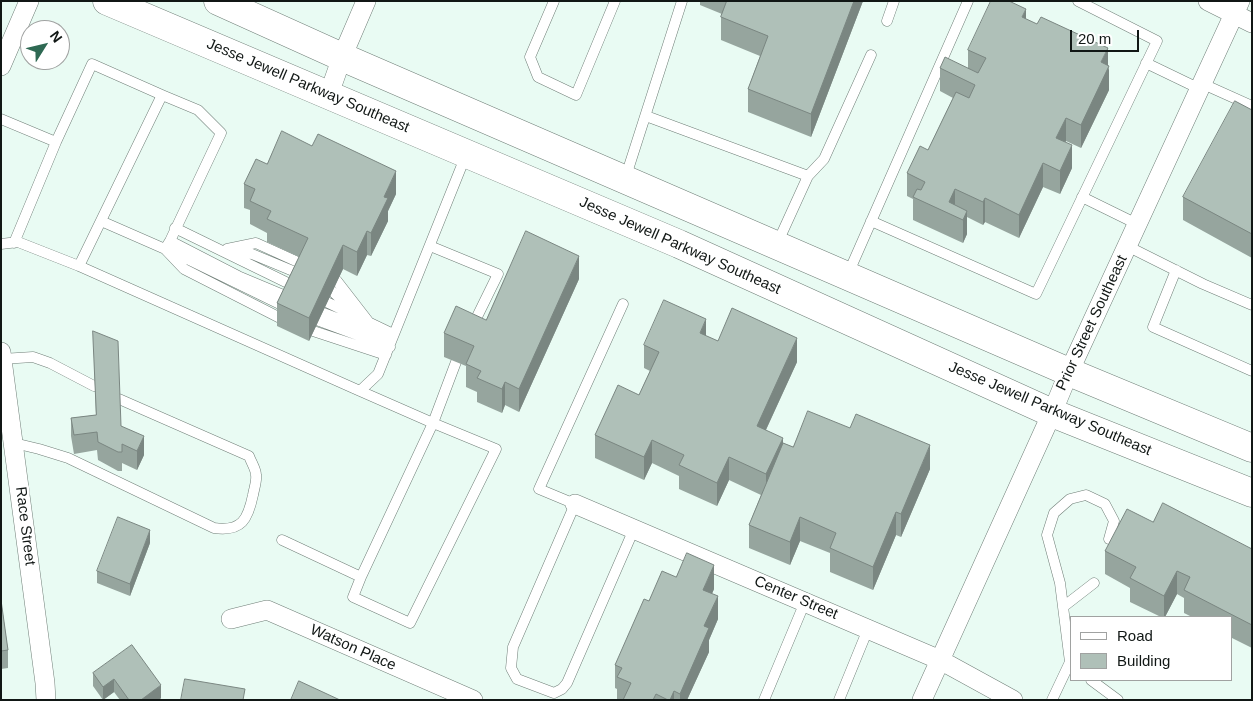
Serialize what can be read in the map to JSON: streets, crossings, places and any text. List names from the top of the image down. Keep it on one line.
{"streets":{"main road":["Jesse Jewell Parkway Southeast"],"street":["Prior Street Southeast","Race Street","Center Street","Watson Place"]},"crossings":[["Jesse Jewell Parkway Southeast","Prior Street Southeast"],["Prior Street Southeast","Center Street"]],"legend":["Road","Building"],"scale_bar":"20 m","north":"top right"}
